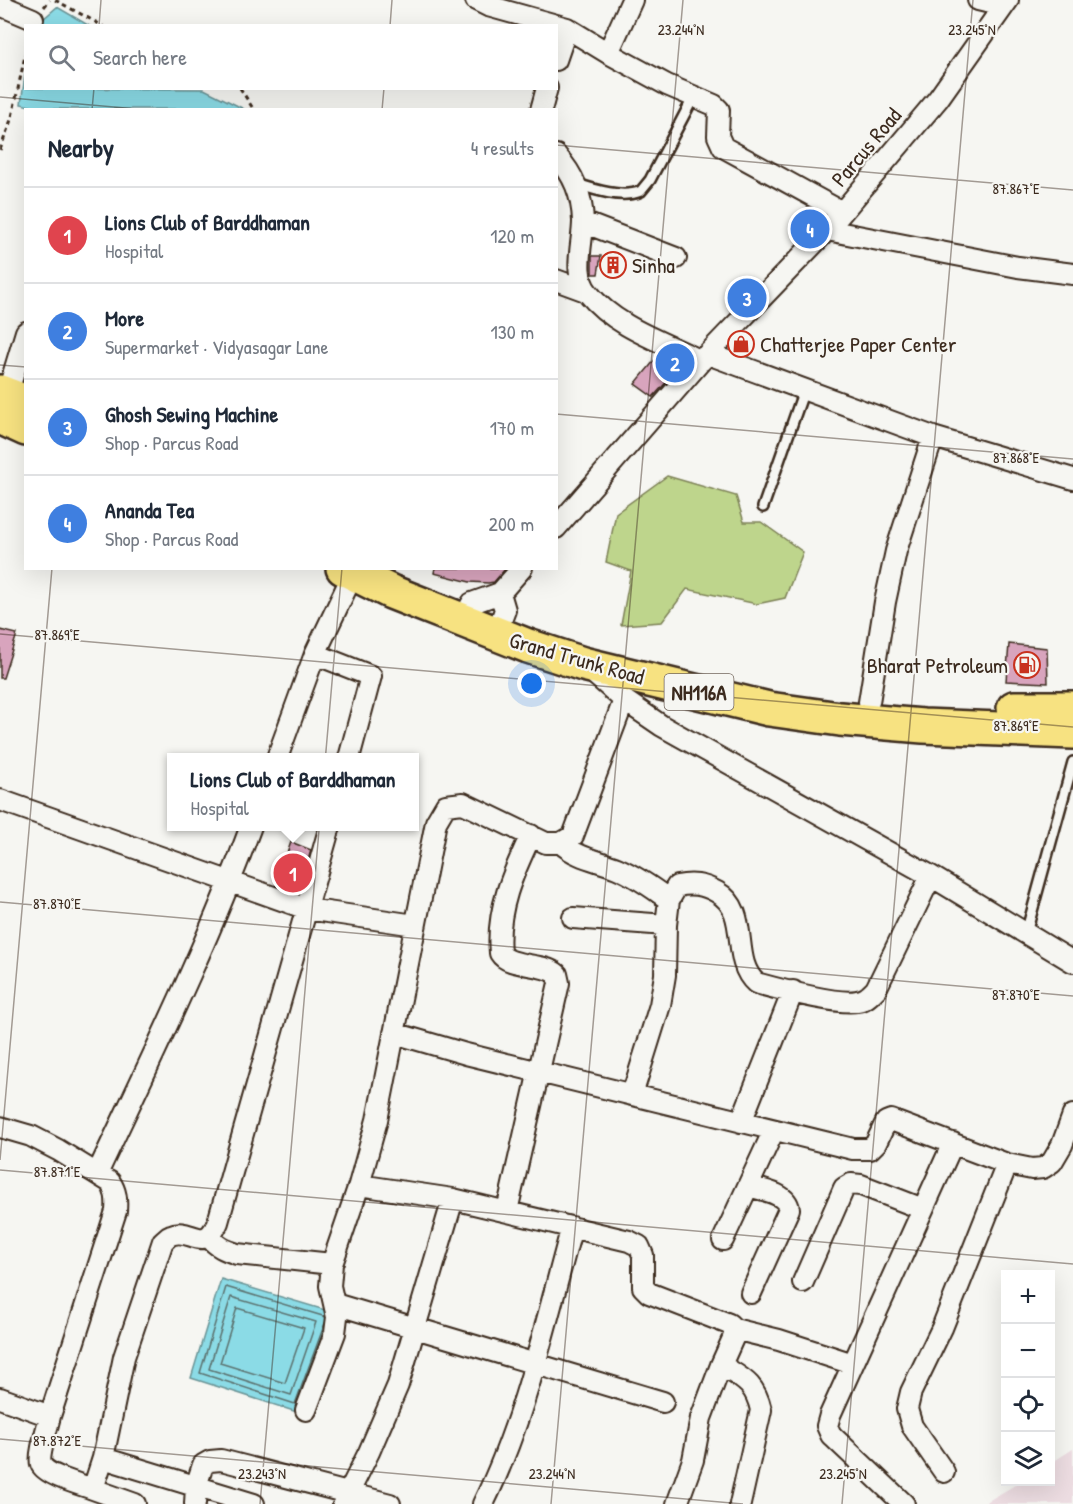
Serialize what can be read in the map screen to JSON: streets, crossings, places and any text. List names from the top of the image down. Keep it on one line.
{"streets":{"highway":["Grand Trunk Road","NH116A"],"street":["Parcus Road"]},"places":{"building":["Sinha"],"shop":["Chatterjee Paper Center"],"fuel station":["Bharat Petroleum"]},"page":{"search":"Search here","heading":["Nearby","4 results"],"list":[{"mark":"1","name":"Lions Club of Barddhaman","note":"Hospital","value":"120 m"},{"mark":"2","name":"More","note":"Supermarket · Vidyasagar Lane","value":"130 m"},{"mark":"3","name":"Ghosh Sewing Machine","note":"Shop · Parcus Road","value":"170 m"},{"mark":"4","name":"Ananda Tea","note":"Shop · Parcus Road","value":"200 m"}],"pins":["4","3","2","1"],"popup":["Lions Club of Barddhaman","Hospital"],"map_buttons":["+","−"]},"coordinates":["23.244°N","23.245°N","87.867°E","87.868°E","87.869°E","87.870°E","87.871°E","87.872°E","23.243°N"]}
